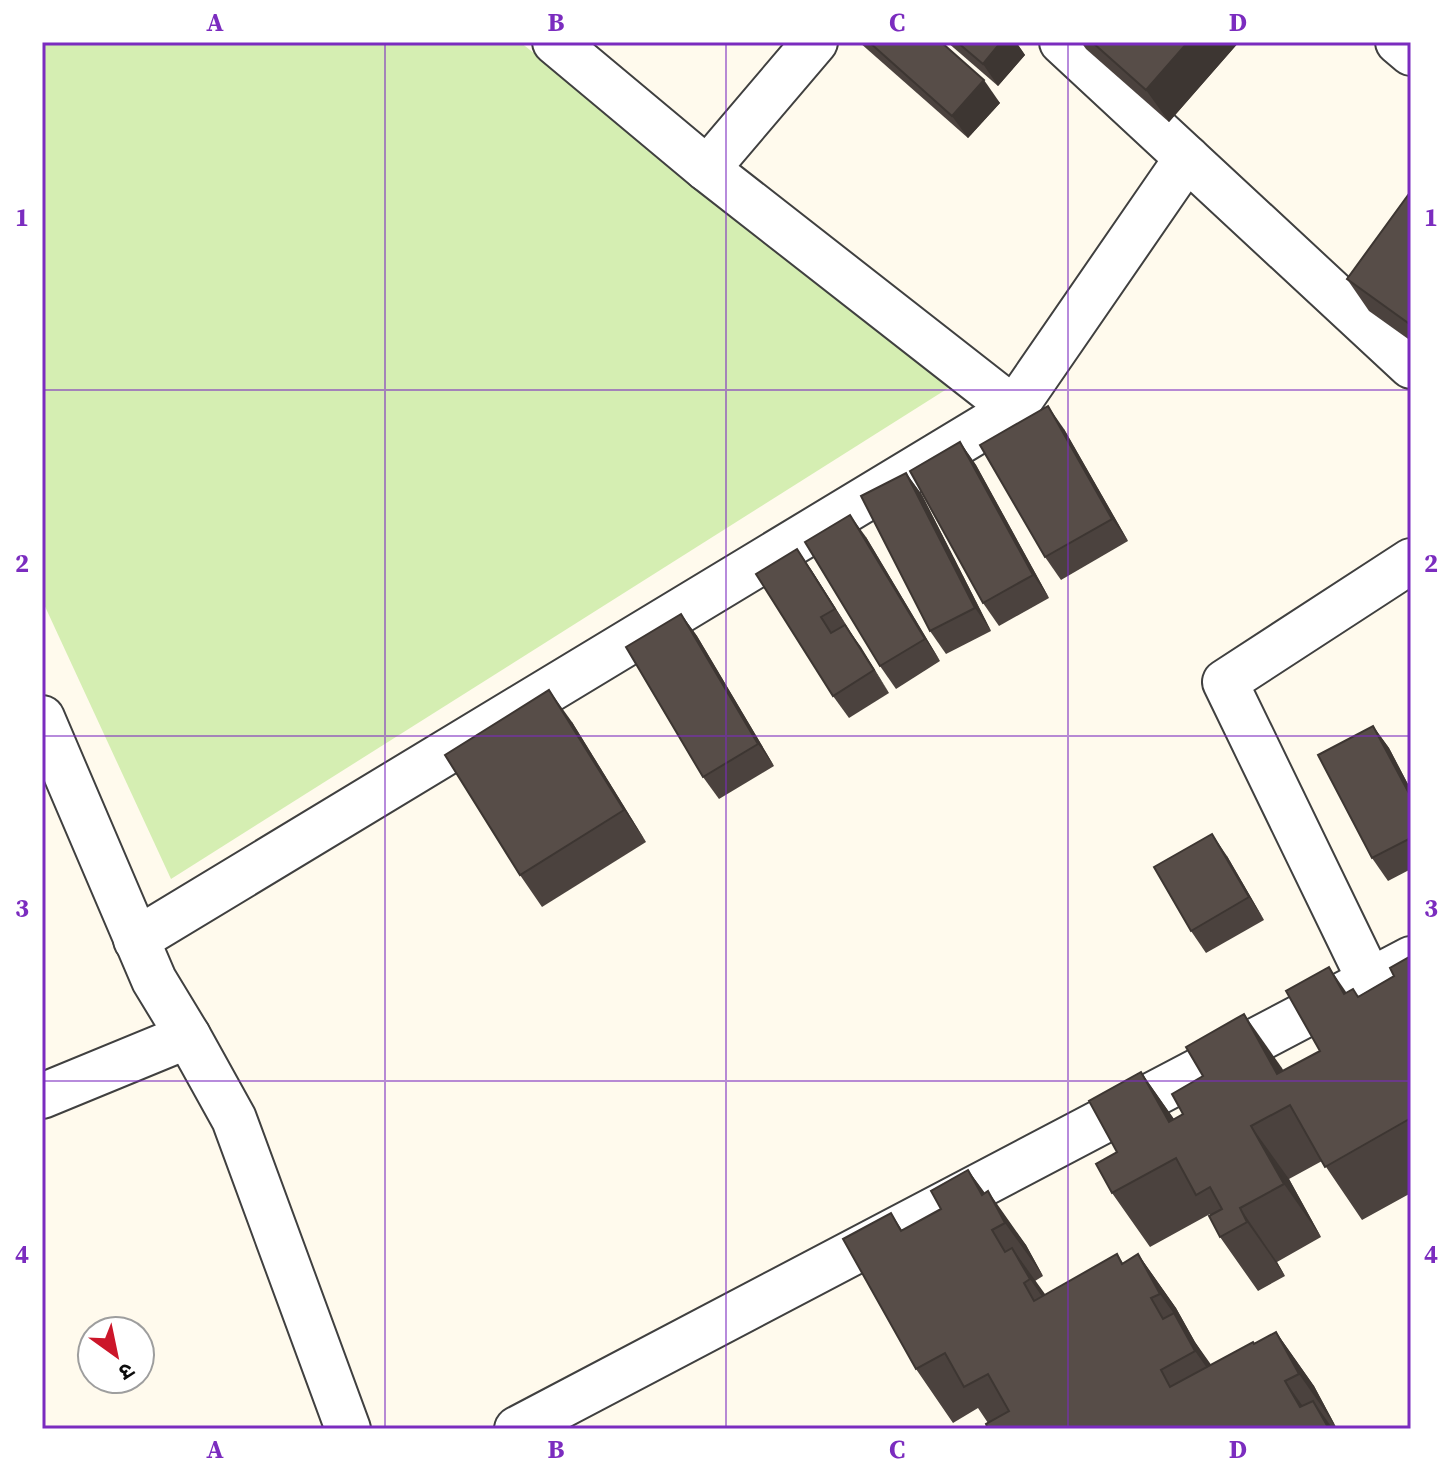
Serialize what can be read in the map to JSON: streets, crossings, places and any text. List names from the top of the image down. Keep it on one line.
{"north":"bottom right","grid":{"columns":["A","B","C","D"],"rows":["1","2","3","4"]}}
